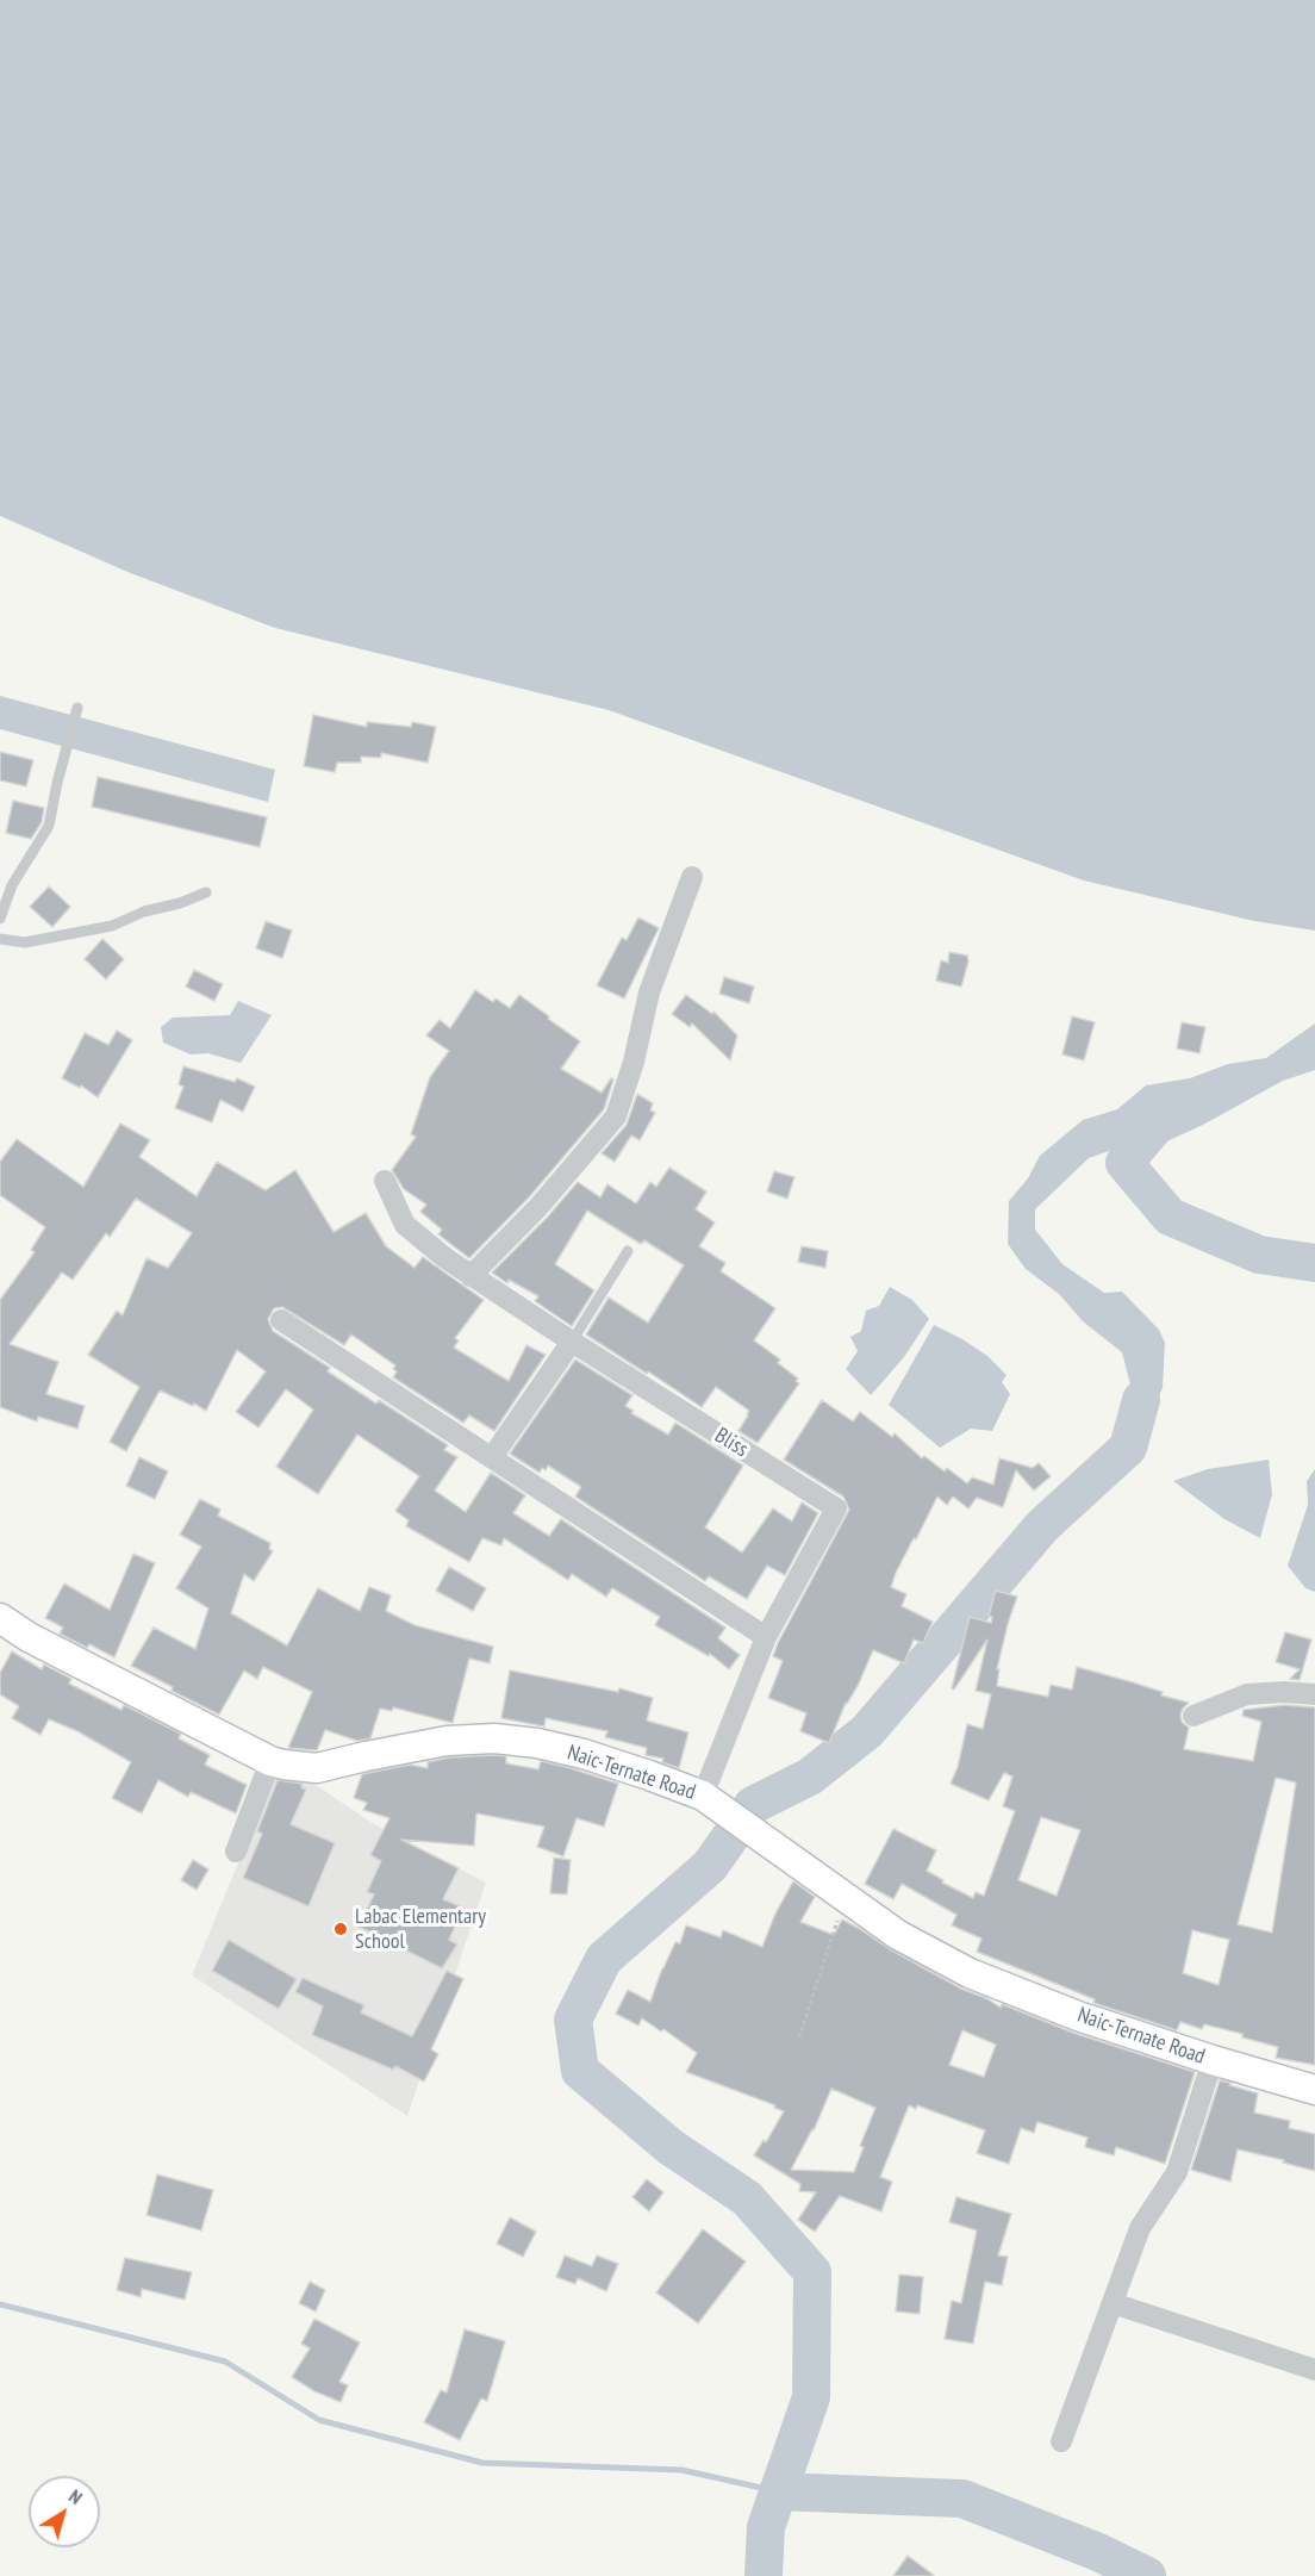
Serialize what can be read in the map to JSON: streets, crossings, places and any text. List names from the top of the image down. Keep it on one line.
{"streets":{"main road":["Naic-Ternate Road"],"street":["Bliss"]},"crossings":[["Bliss","Naic-Ternate Road"]],"places":["Labac Elementary School"],"north":"top right"}
